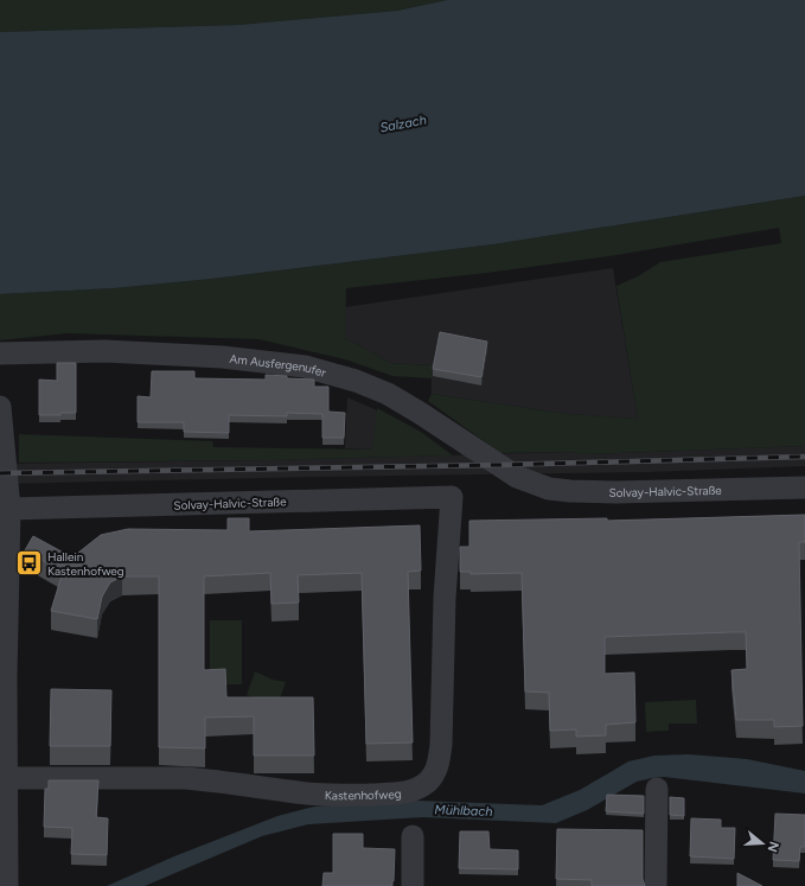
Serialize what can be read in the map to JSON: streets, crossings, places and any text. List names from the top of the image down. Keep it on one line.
{"streets":{"street":["Am Ausfergenufer","Solvay-Halvic-Straße","Kastenhofweg"]},"crossings":[["Am Ausfergenufer","Solvay-Halvic-Straße"],["Solvay-Halvic-Straße","Kastenhofweg"]],"water":["Salzach","Mühlbach"],"places":{"bus stop":["Hallein Kastenhofweg"]},"north":"right"}
